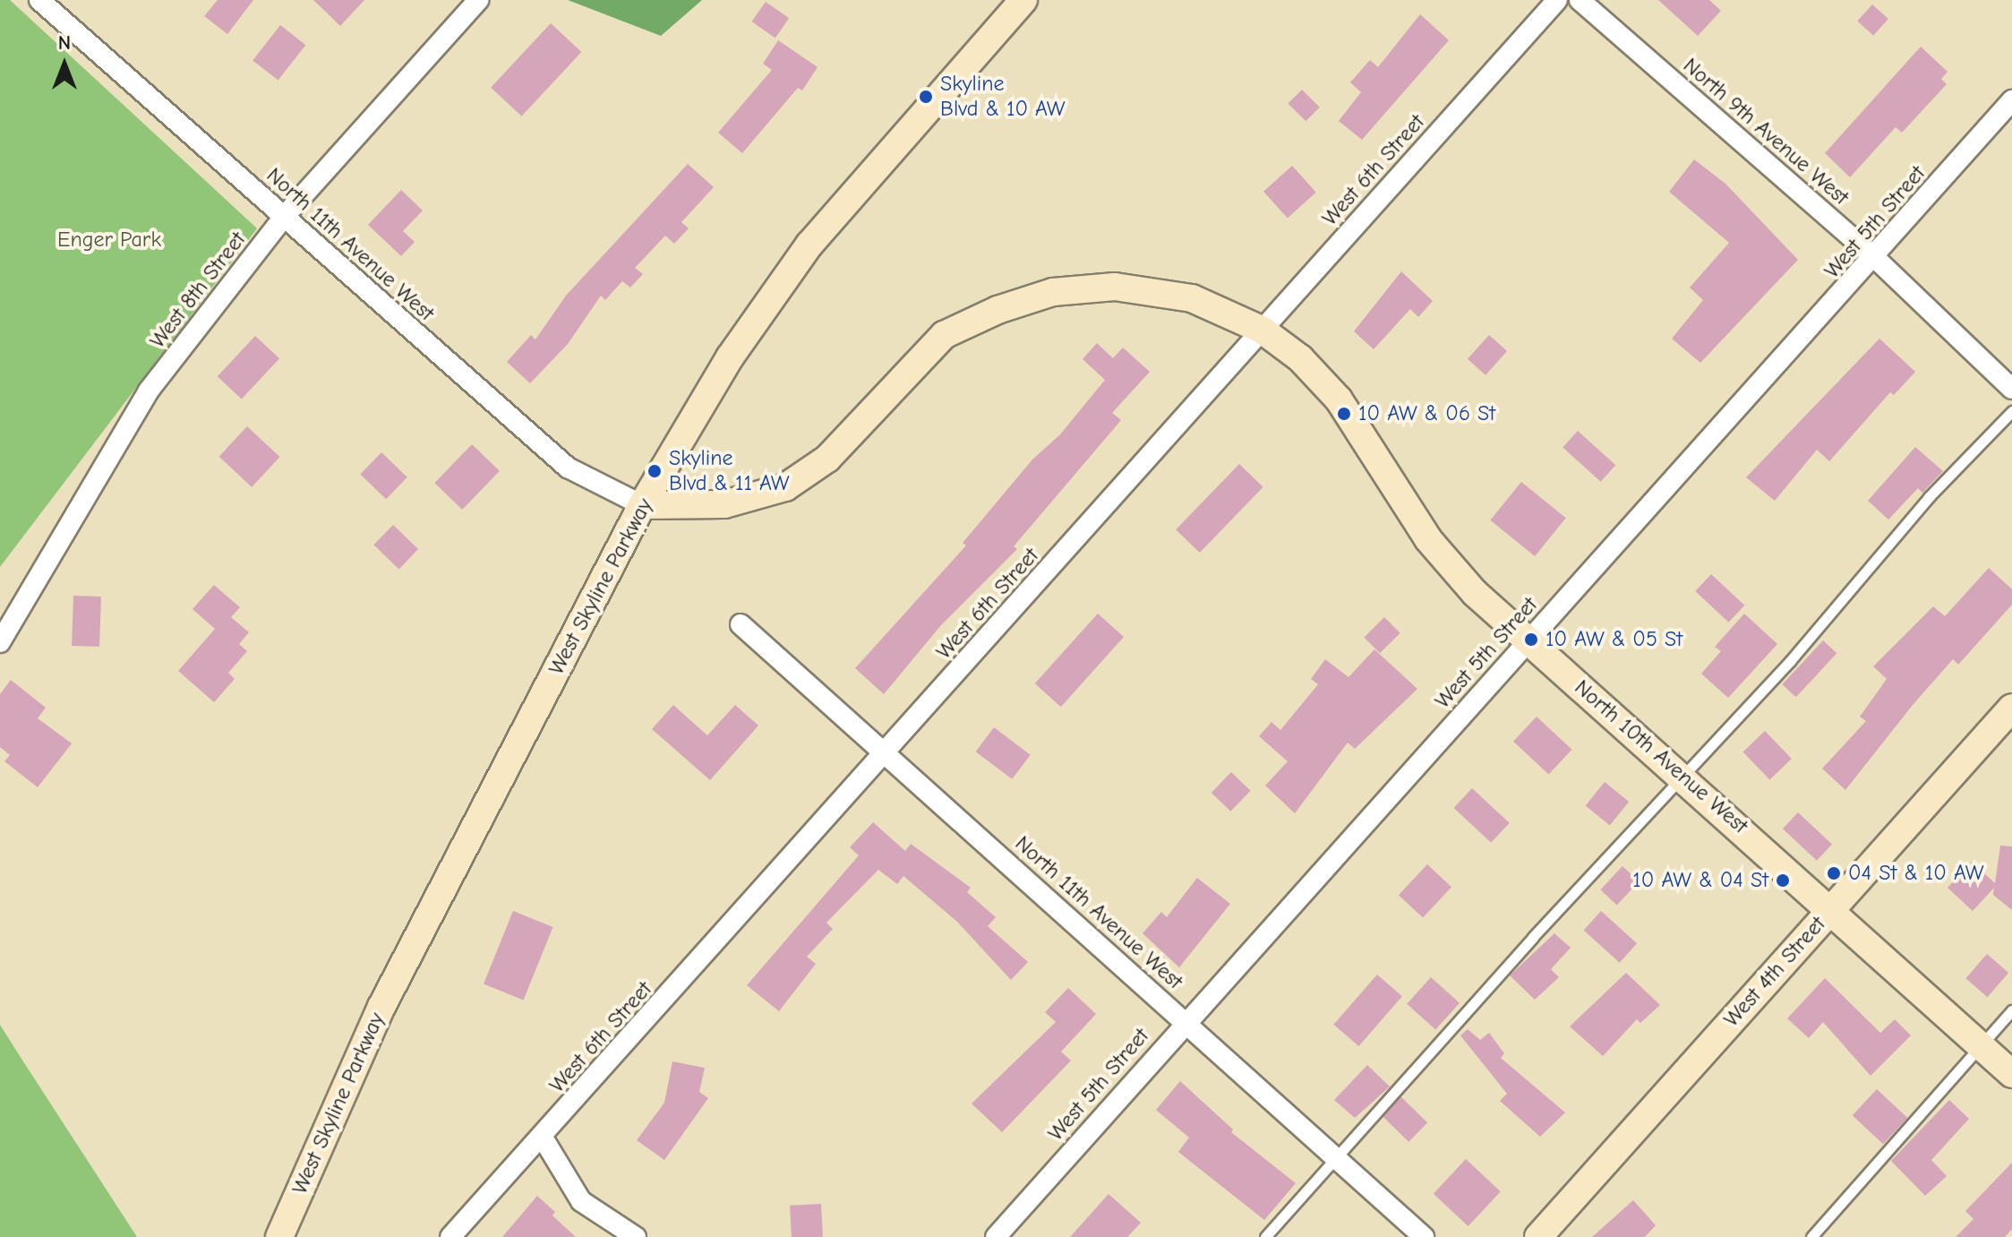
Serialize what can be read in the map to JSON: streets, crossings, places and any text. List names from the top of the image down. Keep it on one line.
{"streets":{"street":["North 9th Avenue West","West 6th Street","West 5th Street","North 11th Avenue West","West 8th Street","West Skyline Parkway","North 10th Avenue West","West 4th Street"]},"crossings":[["North 9th Avenue West","West 5th Street"],["West 6th Street","North 11th Avenue West"],["West 6th Street","North 10th Avenue West"],["West 5th Street","North 11th Avenue West"],["West 5th Street","North 10th Avenue West"],["North 11th Avenue West","West 8th Street"],["North 11th Avenue West","West Skyline Parkway"],["North 11th Avenue West","North 10th Avenue West"],["West Skyline Parkway","North 10th Avenue West"],["North 10th Avenue West","West 4th Street"]],"parks":["Enger Park"],"places":["Skyline Blvd & 10 AW","10 AW & 06 St","Skyline Blvd & 11 AW","10 AW & 05 St","04 St & 10 AW","10 AW & 04 St"],"north":"top"}
